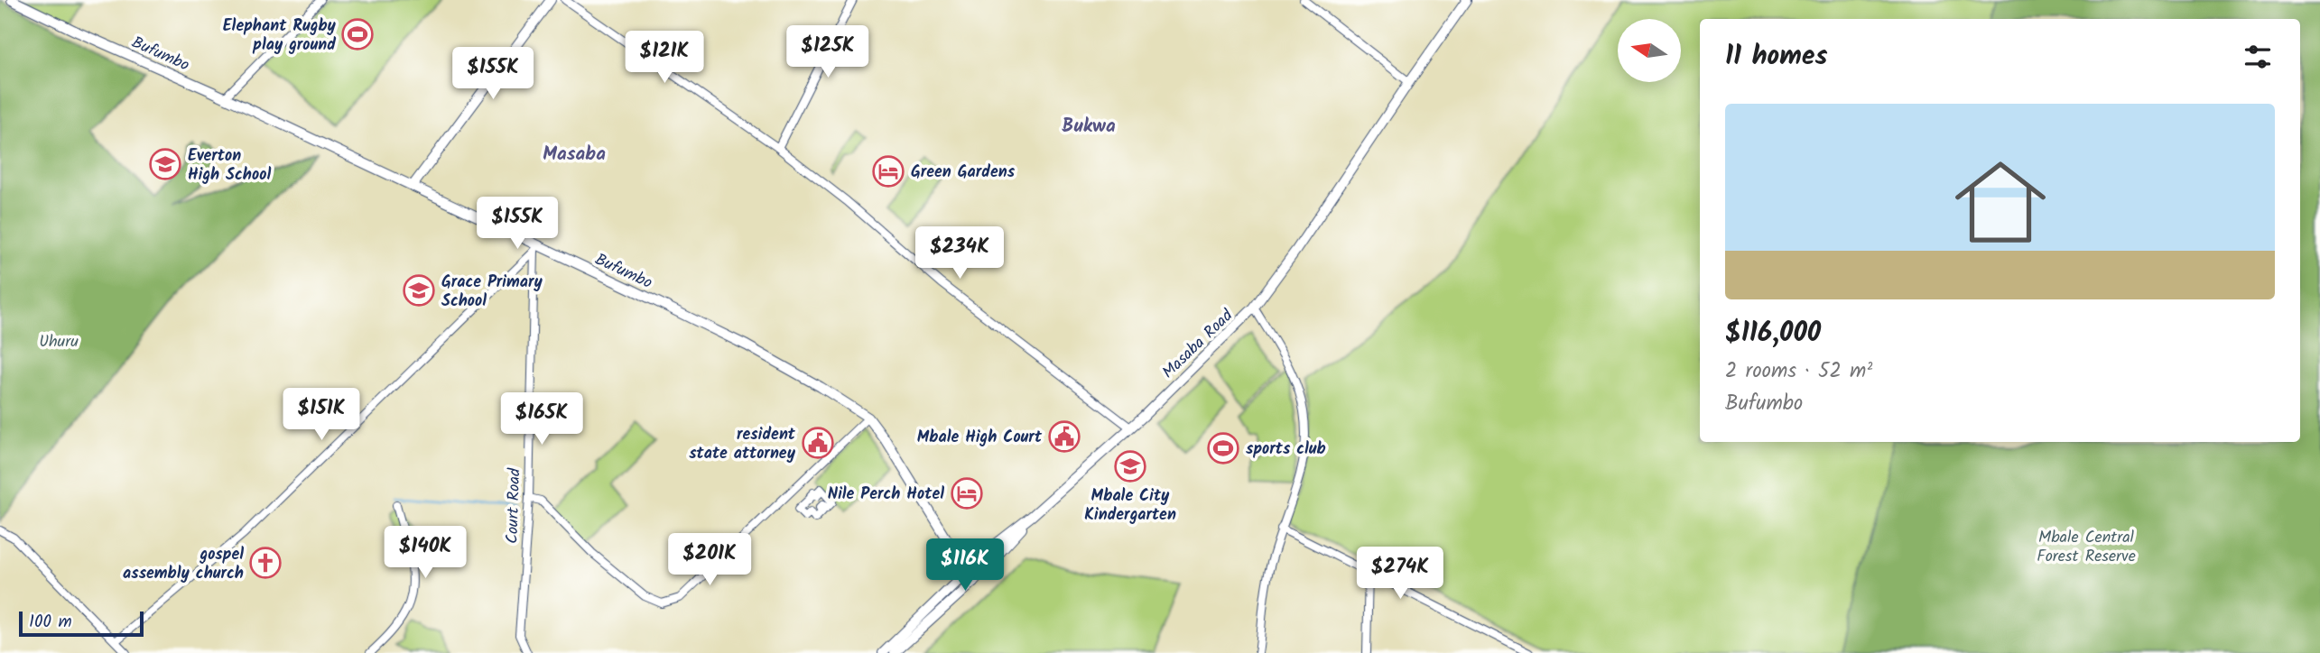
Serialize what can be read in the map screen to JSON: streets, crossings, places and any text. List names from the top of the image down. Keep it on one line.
{"streets":{"street":["Bufumbo","Masaba Road","Court Road"]},"crossings":[["Bufumbo","Masaba Road"],["Bufumbo","Court Road"]],"districts":["Bukwa","Masaba"],"parks":["Uhuru","Mbale Central Forest Reserve"],"places":{"sports":["Elephant Rugby play ground","sports club"],"school or university":["Everton High School","Grace Primary School","Mbale City Kindergarten"],"hotel":["Green Gardens","Nile Perch Hotel"],"public building":["Mbale High Court","resident state attorney"],"church":["gospel assembly church"]},"scale_bar":"100 m","north":"left","page":{"heading":"11 homes","price":["$125K","$121K","$155K","$155K","$234K","$151K","$165K","$140K","$201K","$116K","$274K"],"list":[{"name":"$116,000","note":"2 rooms · 52 m² · Bufumbo"}],"scale":"100 m"}}
